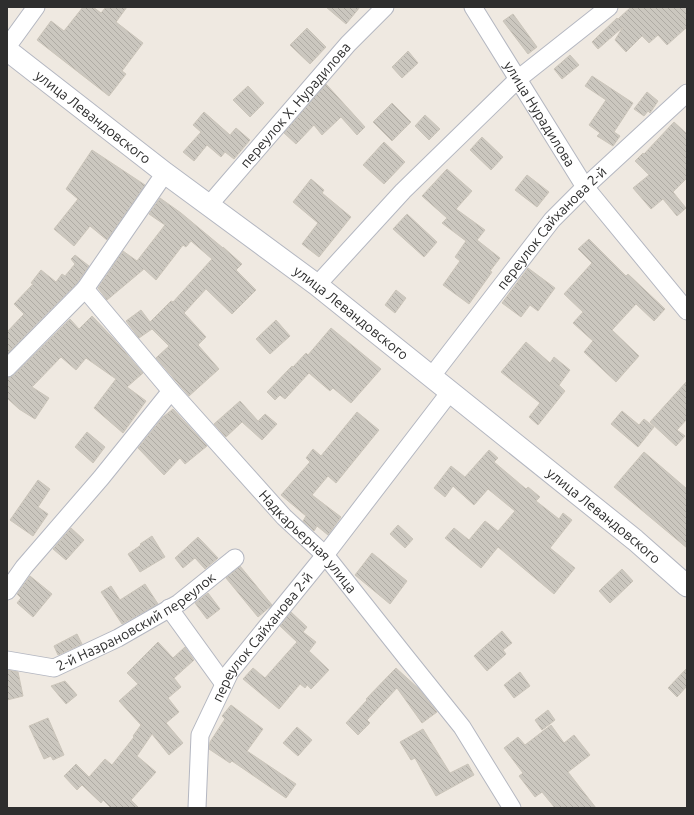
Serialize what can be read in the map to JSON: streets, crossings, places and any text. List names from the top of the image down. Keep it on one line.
{"streets":{"street":["переулок Х. Нурадилова","улица Нурадилова","улица Левандовского","переулок Сайханова 2-й","Надкарьерная улица","2-й Назрановский переулок"]},"crossings":[["переулок Х. Нурадилова","улица Левандовского"],["улица Нурадилова","переулок Сайханова 2-й"],["улица Левандовского","переулок Сайханова 2-й"],["переулок Сайханова 2-й","Надкарьерная улица"]]}
